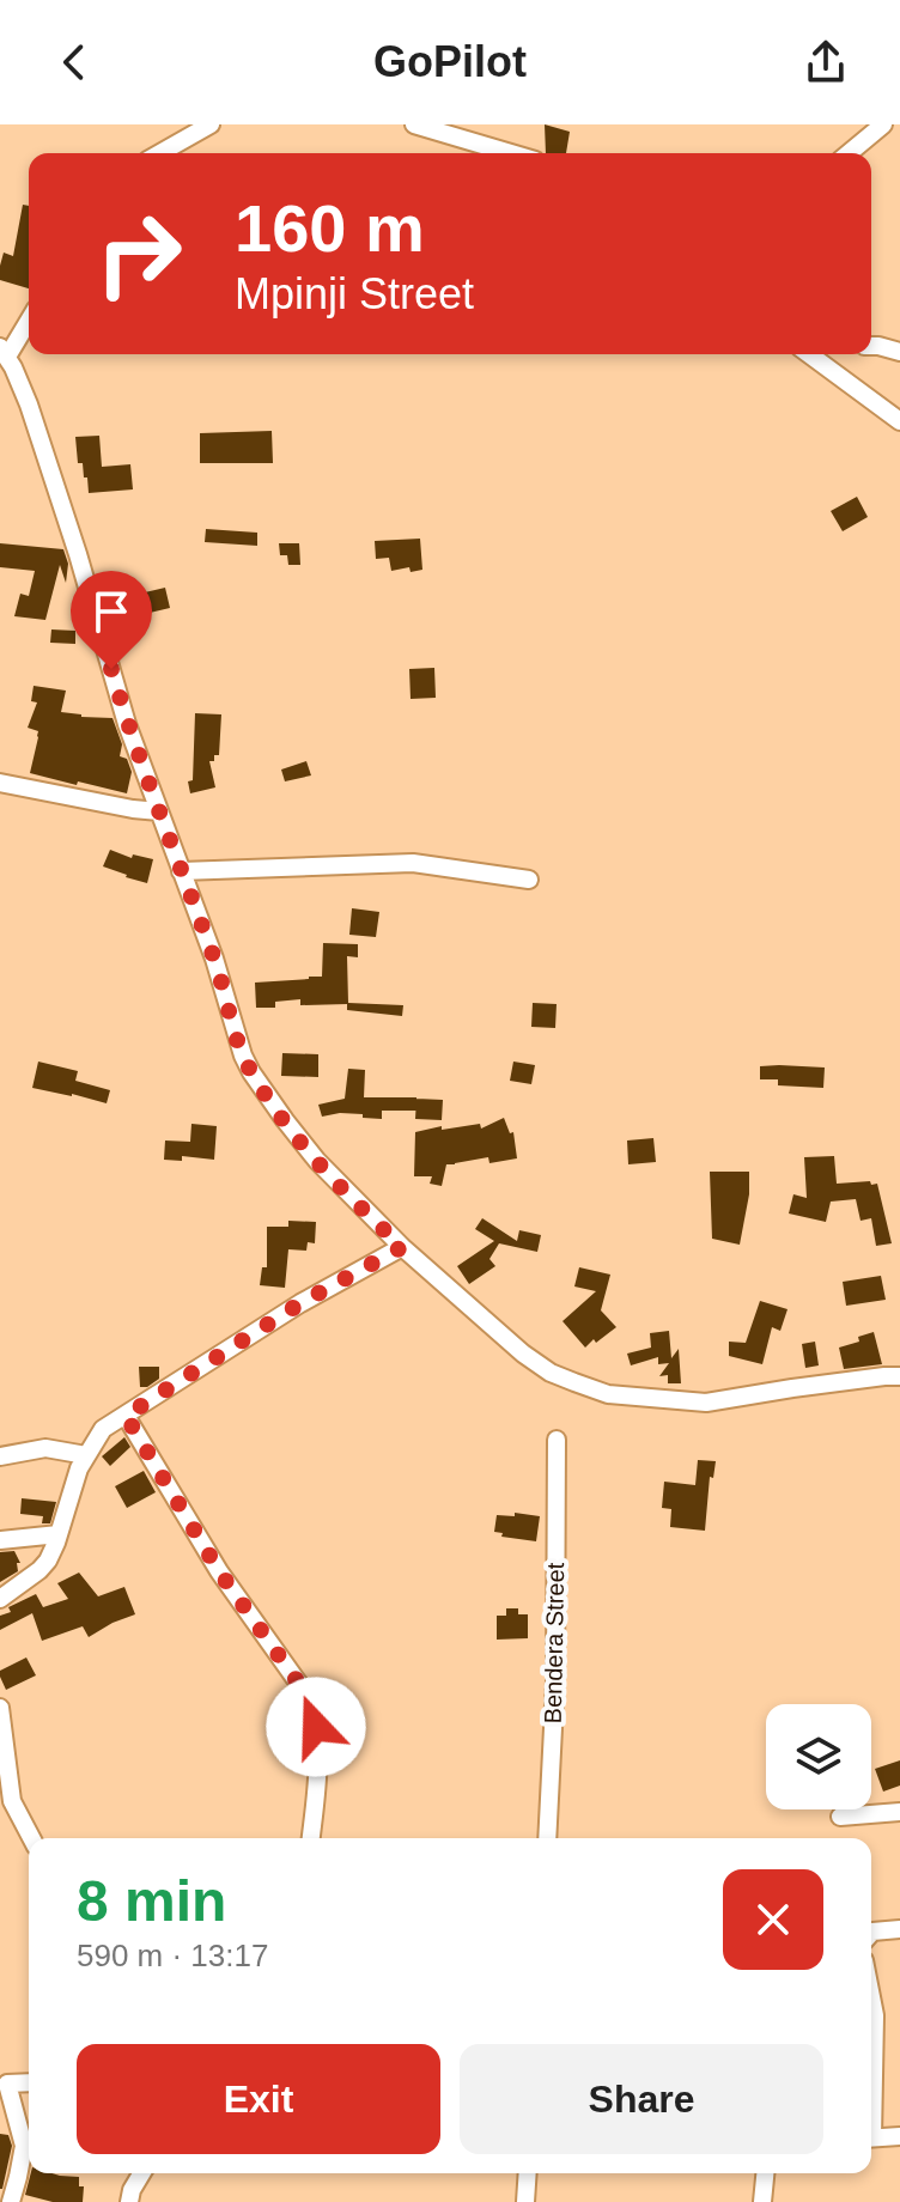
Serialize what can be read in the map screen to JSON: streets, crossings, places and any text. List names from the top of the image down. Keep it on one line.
{"streets":{"street":["Bendera Street"]},"page":{"header":"GoPilot","turn":["160 m","Mpinji Street"],"heading":["8 min","590 m · 13:17"],"buttons":["Exit","Share"]}}
